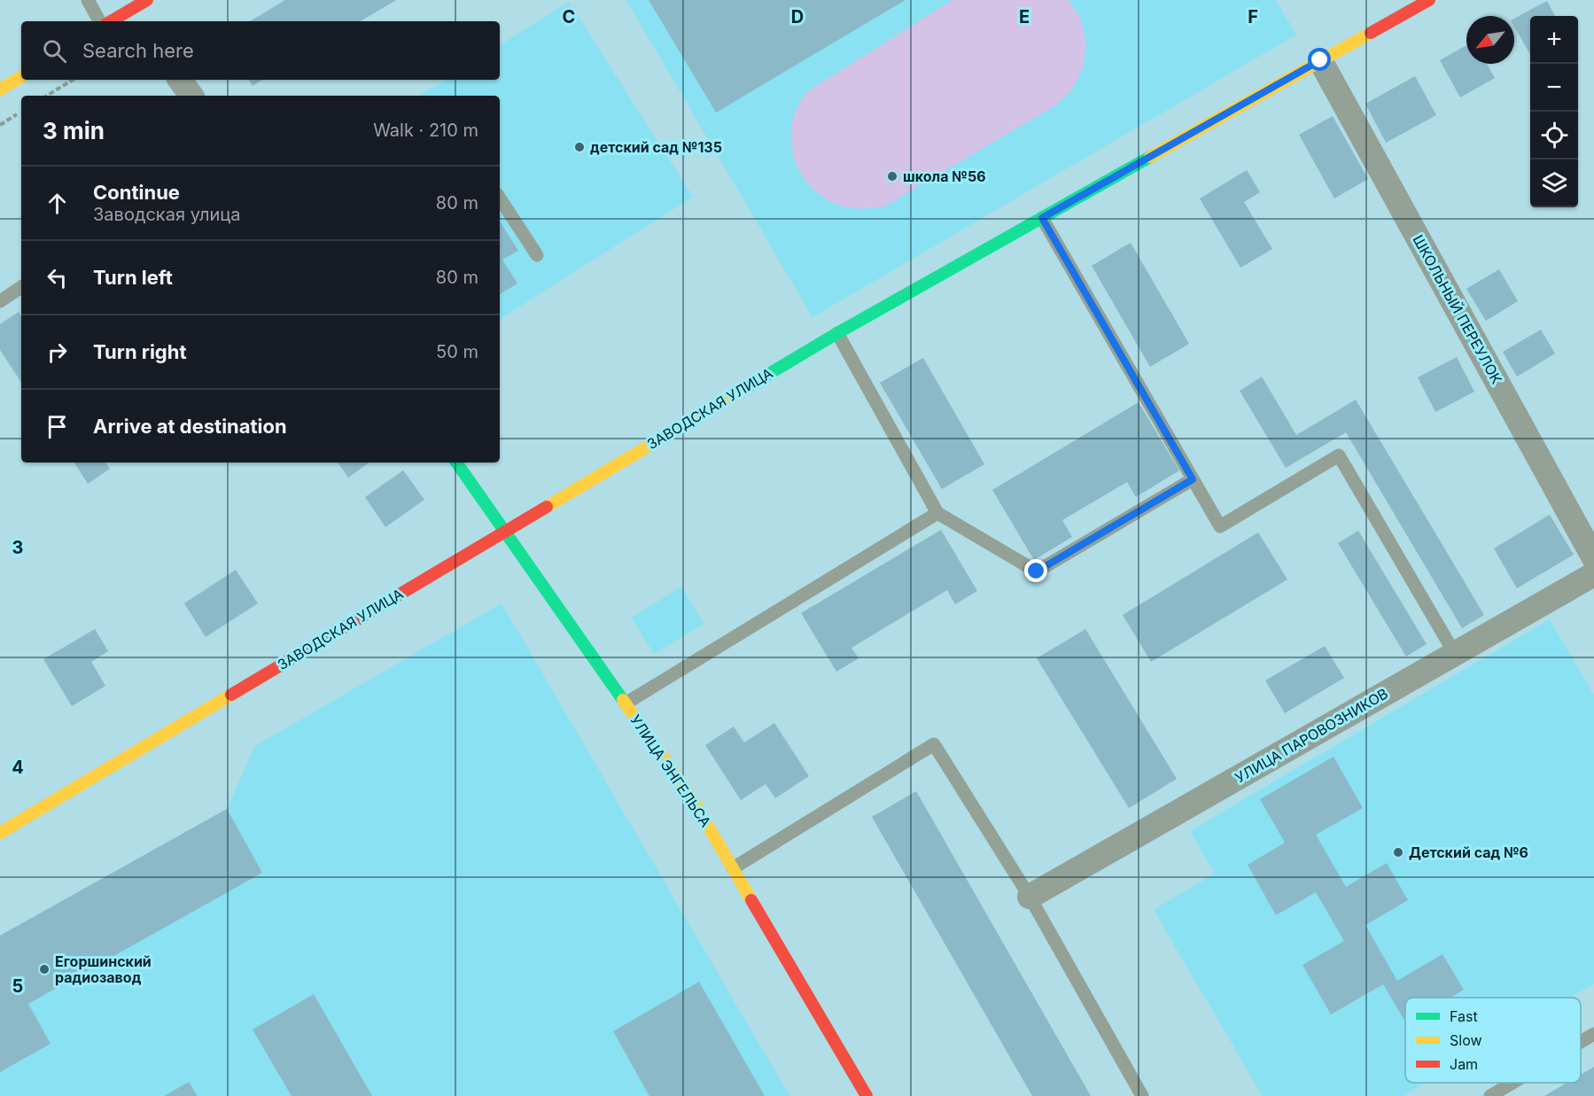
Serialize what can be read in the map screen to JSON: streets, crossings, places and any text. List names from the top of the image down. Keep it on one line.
{"streets":{"street":["ШКОЛЬНЫЙ ПЕРЕУЛОК","ЗАВОДСКАЯ УЛИЦА","УЛИЦА ПАРОВОЗНИКОВ","УЛИЦА ЭНГЕЛЬСА"]},"crossings":[["ШКОЛЬНЫЙ ПЕРЕУЛОК","ЗАВОДСКАЯ УЛИЦА"],["ЗАВОДСКАЯ УЛИЦА","УЛИЦА ЭНГЕЛЬСА"]],"places":["детский сад №135","школа №56","Детский сад №6","Егоршинский радиозавод"],"legend":["Fast","Slow","Jam"],"north":"bottom left","page":{"map_buttons":["+","−"],"search":"Search here","heading":["3 min","Walk · 210 m"],"list":[["Continue","Заводская улица","80 m"],["Turn left","80 m"],["Turn right","50 m"],"Arrive at destination"]},"grid":{"columns":["C","D","E","F"],"rows":["3","4","5"]}}
